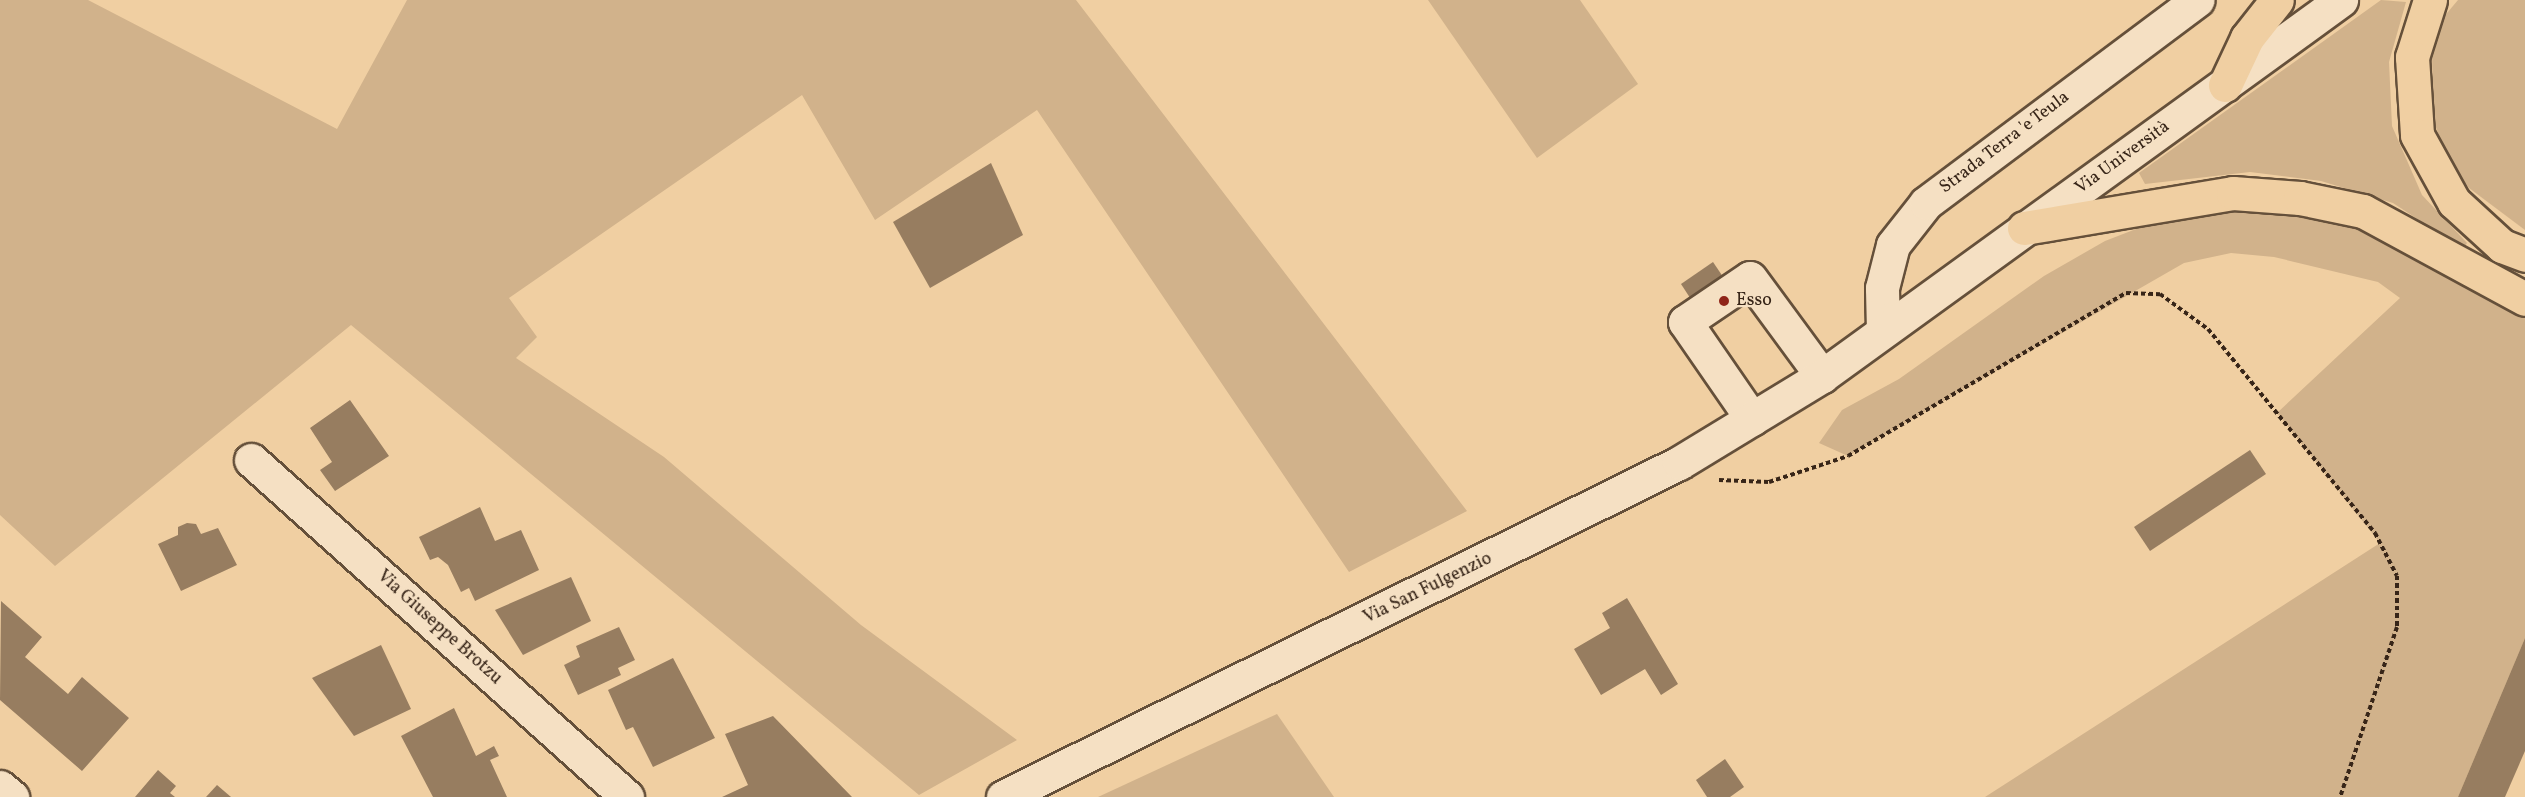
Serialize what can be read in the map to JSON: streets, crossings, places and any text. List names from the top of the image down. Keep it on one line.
{"streets":{"street":["Strada Terra 'e Teula","Via Università","Via San Fulgenzio","Via Giuseppe Brotzu"]},"crossings":[["Strada Terra 'e Teula","Via Università"],["Via Università","Via San Fulgenzio"]],"places":["Esso"]}
